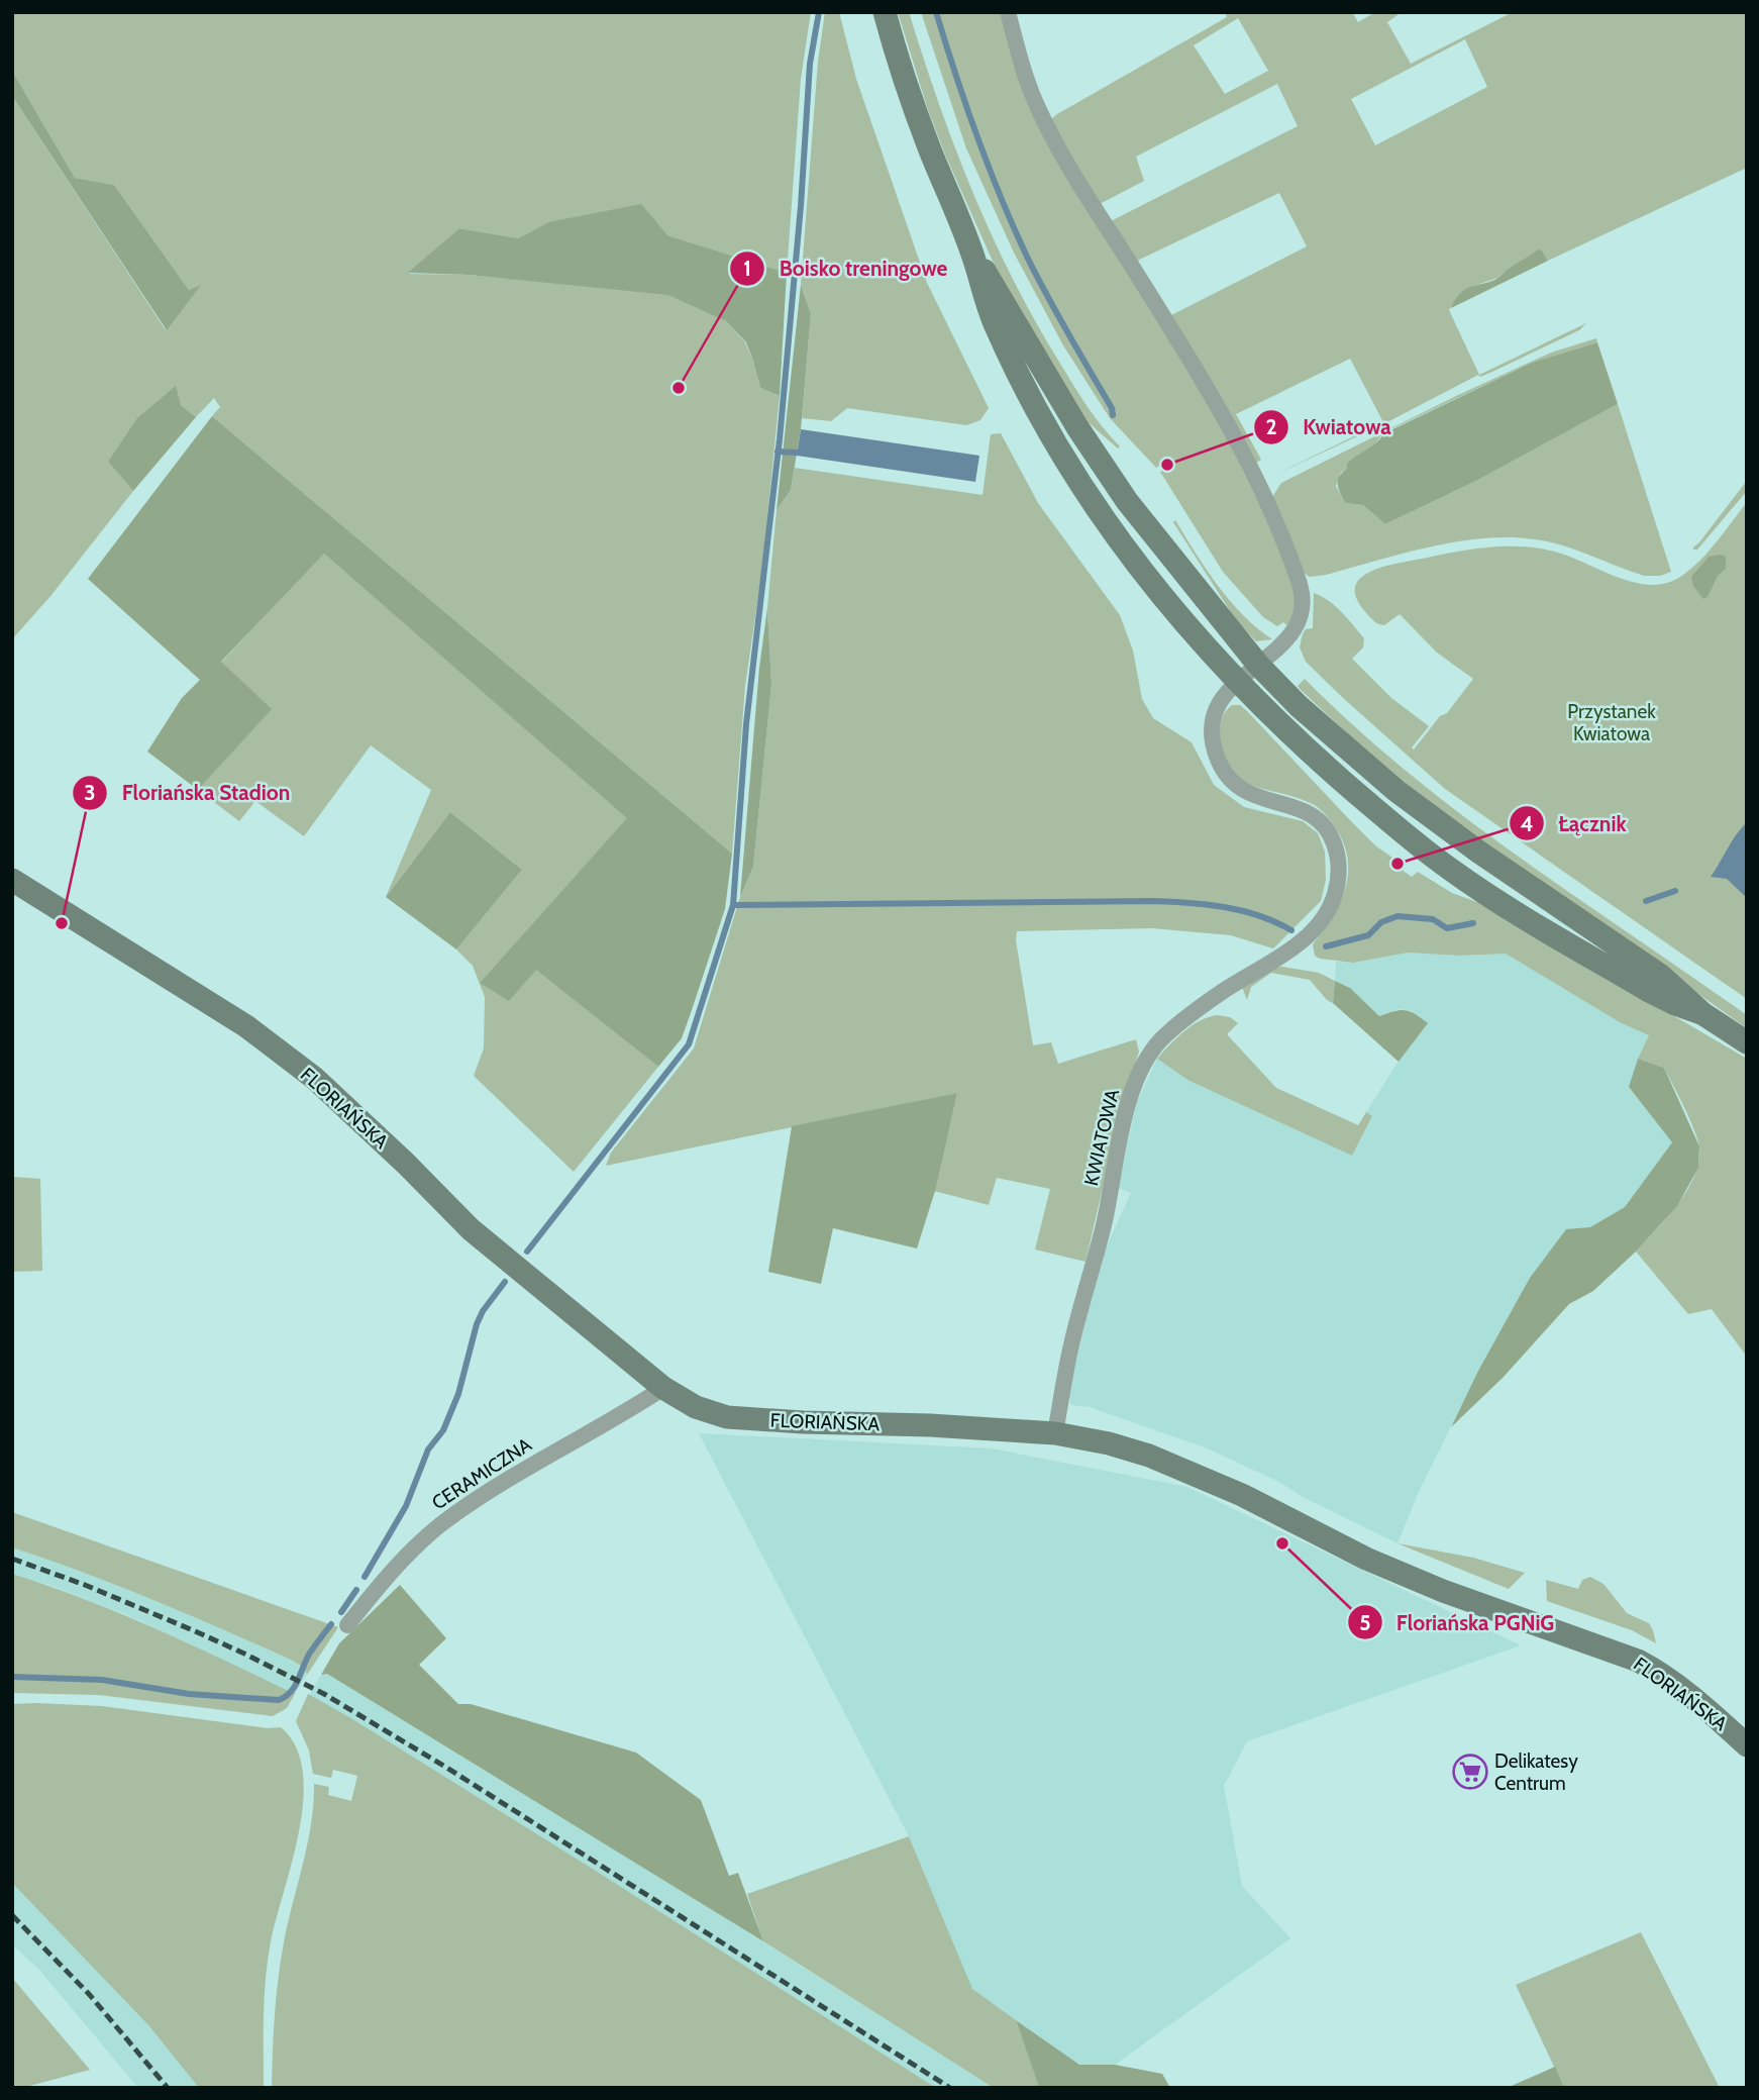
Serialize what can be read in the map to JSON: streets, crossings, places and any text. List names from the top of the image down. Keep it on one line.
{"streets":{"main road":["FLORIAŃSKA"],"street":["KWIATOWA","CERAMICZNA"]},"crossings":[["FLORIAŃSKA","KWIATOWA"],["FLORIAŃSKA","CERAMICZNA"]],"parks":["Przystanek Kwiatowa"],"places":{"other":["Boisko treningowe","Kwiatowa","Łącznik","Floriańska Stadion","Floriańska PGNiG"],"supermarket":["Delikatesy Centrum"]}}
